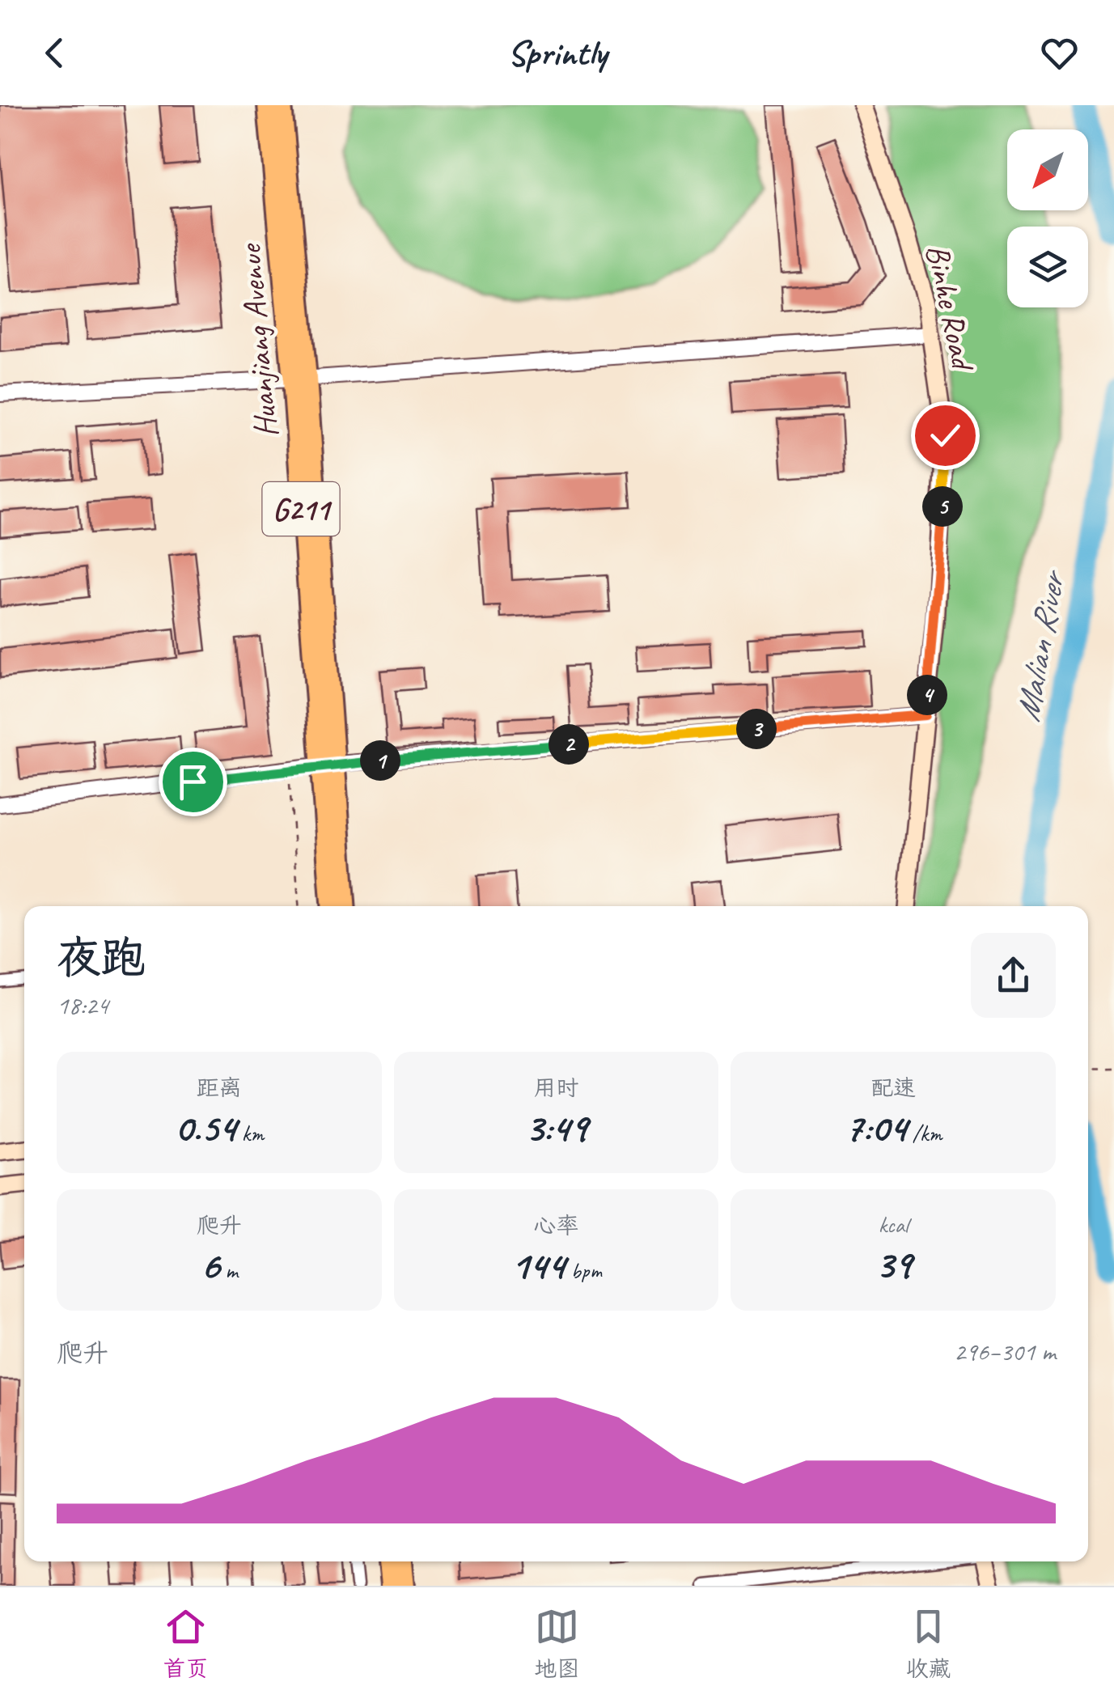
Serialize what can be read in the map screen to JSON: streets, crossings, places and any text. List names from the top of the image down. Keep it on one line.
{"streets":{"highway":["Huanjiang Avenue","G211"],"main road":["Binhe Road"]},"water":["Malian River"],"north":"bottom left","page":{"header":"Sprintly","pins":["5","4","3","2","1"],"heading":["夜跑","18:24"],"stats":[["距离","0.54 km"],["用时","3:49"],["配速","7:04 /km"],["爬升","6 m"],["心率","144 bpm"],["kcal","39"]],"chart":["爬升","296–301 m"],"tabs":["首页","地图","收藏"]}}
